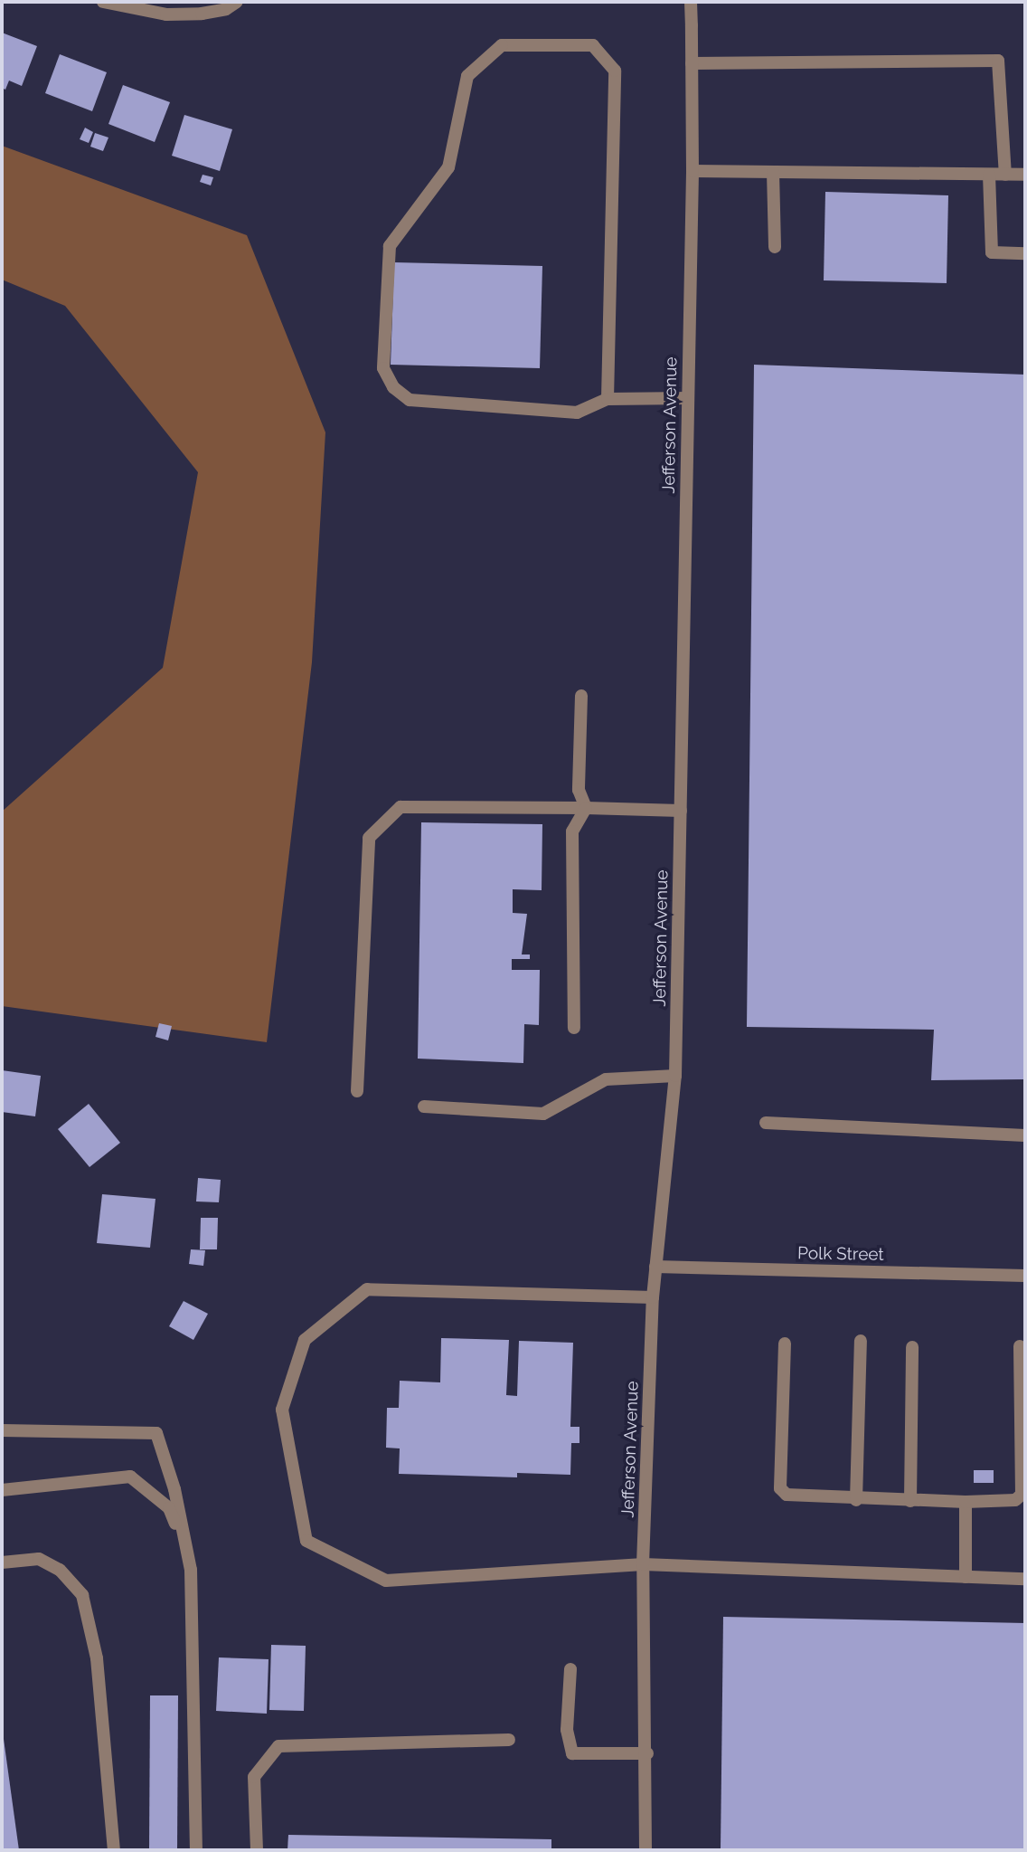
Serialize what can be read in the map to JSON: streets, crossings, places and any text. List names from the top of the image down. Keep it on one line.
{"streets":{"street":["Jefferson Avenue","Polk Street"]},"crossings":[["Jefferson Avenue","Polk Street"]]}
